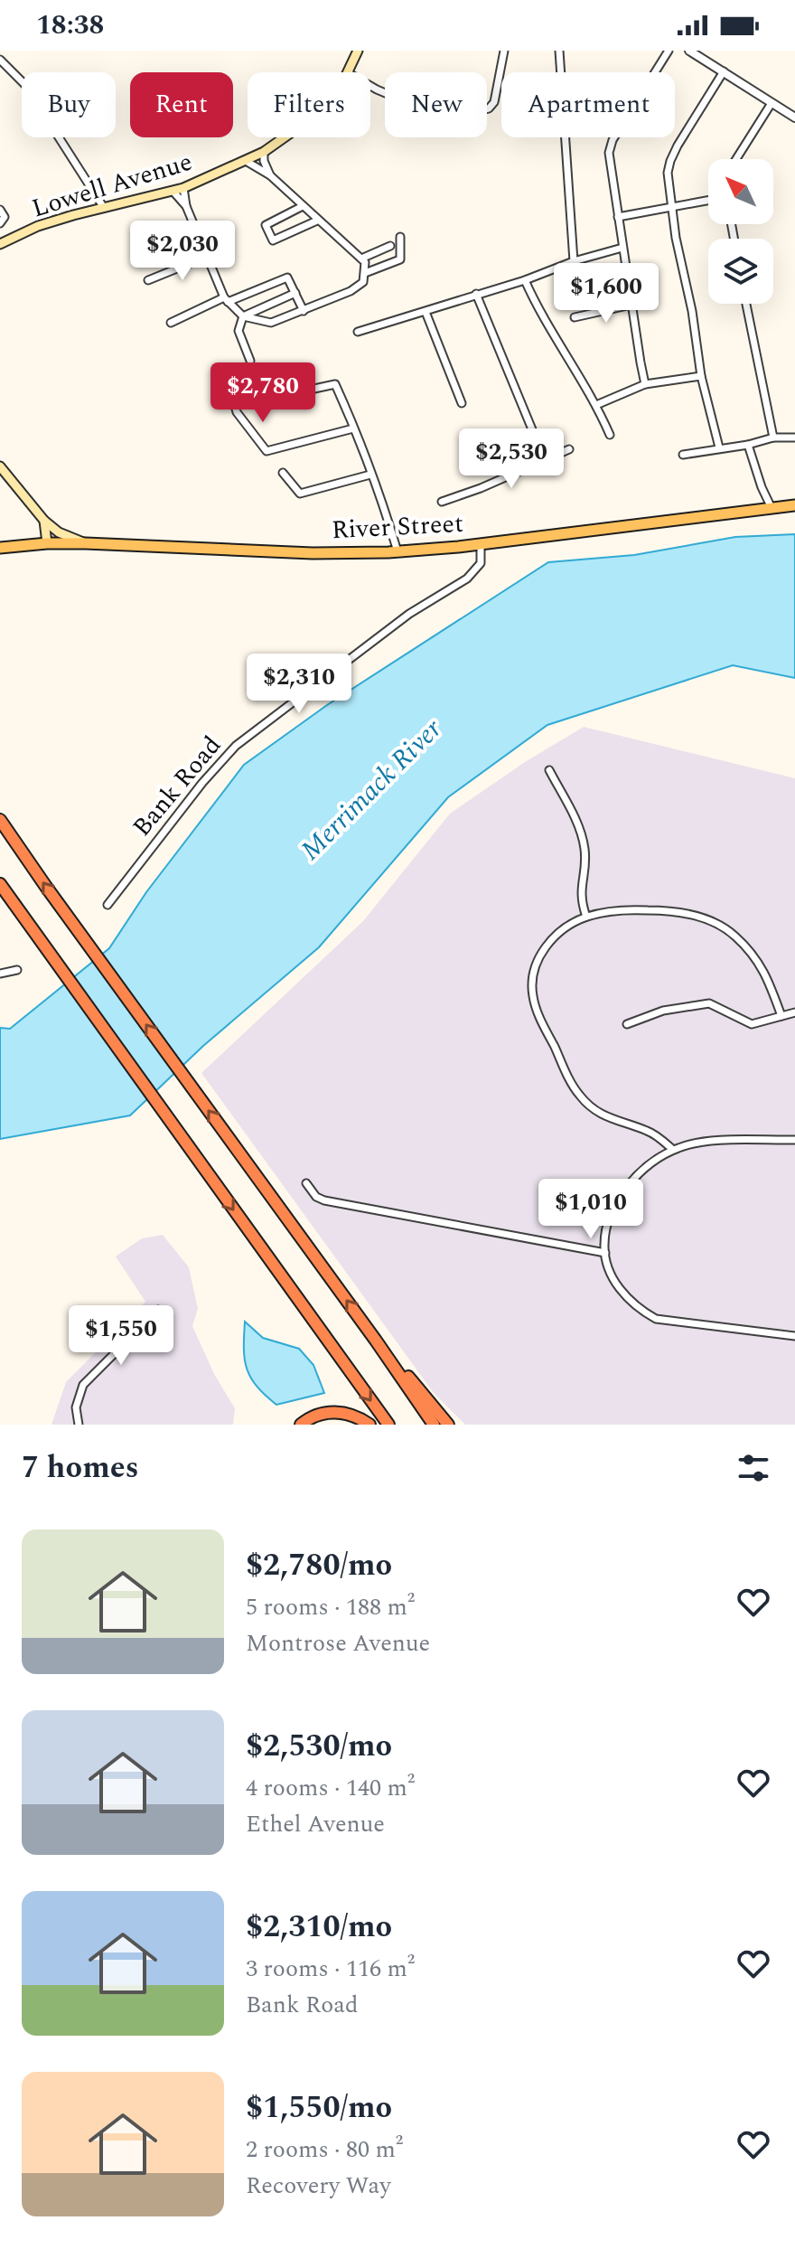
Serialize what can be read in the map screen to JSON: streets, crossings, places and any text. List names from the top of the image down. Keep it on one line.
{"streets":{"main road":["Lowell Avenue","River Street"],"street":["Bank Road"]},"crossings":[["River Street","Bank Road"]],"water":["Merrimack River"],"north":"top left","page":{"status":"18:38","chip":["Buy","Rent","Filters","New","Apartment"],"price":["$2,030","$1,600","$2,780","$2,530","$2,310","$1,010","$1,550"],"heading":"7 homes","list":[{"name":"$2,780/mo","note":"5 rooms · 188 m² · Montrose Avenue"},{"name":"$2,530/mo","note":"4 rooms · 140 m² · Ethel Avenue"},{"name":"$2,310/mo","note":"3 rooms · 116 m² · Bank Road"},{"name":"$1,550/mo","note":"2 rooms · 80 m² · Recovery Way"}]}}
